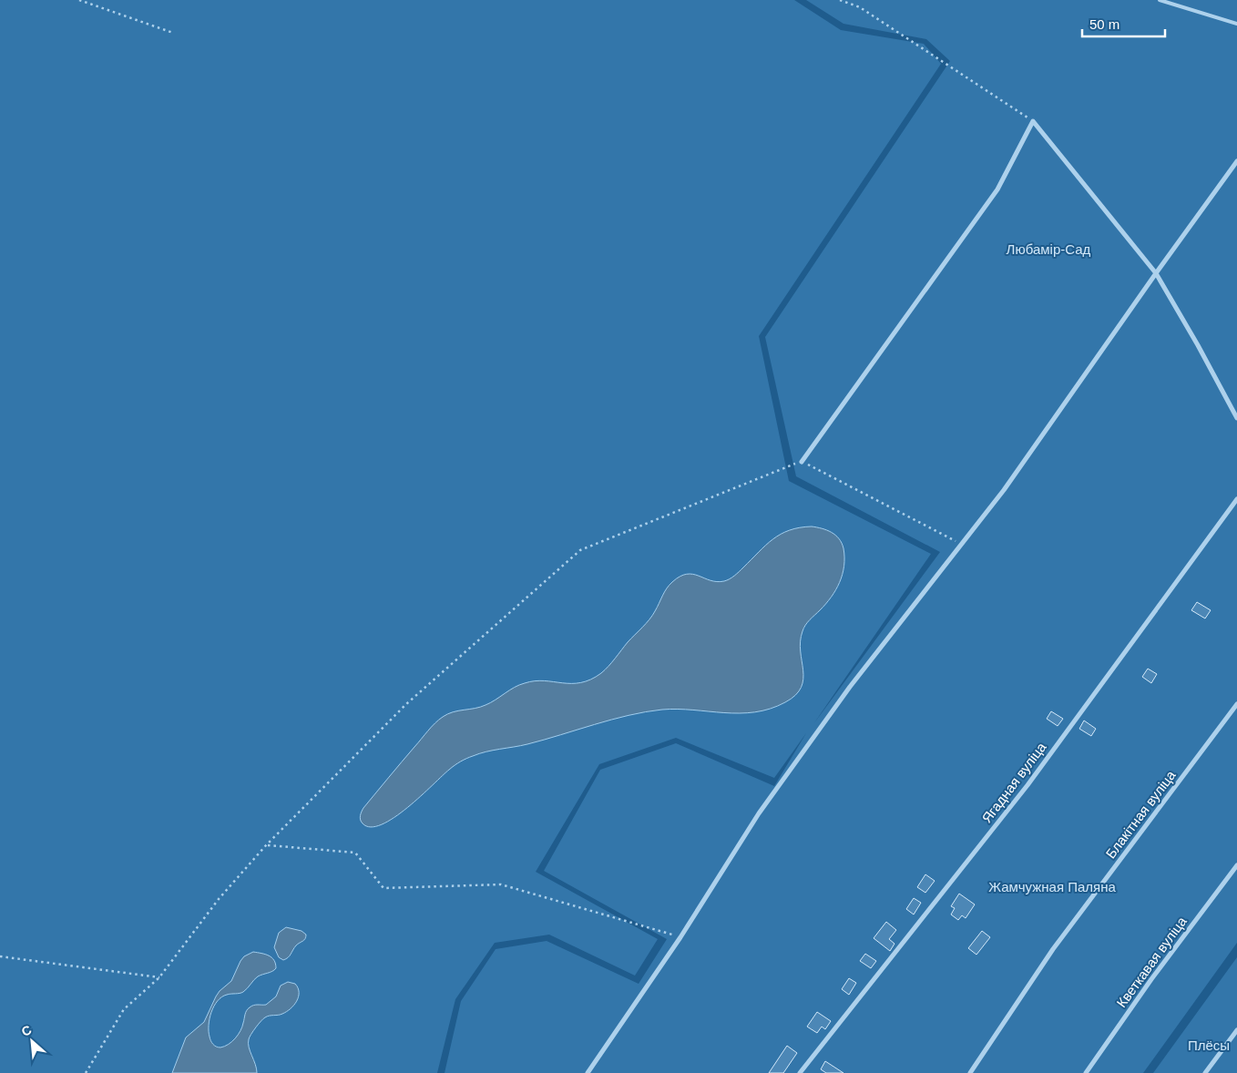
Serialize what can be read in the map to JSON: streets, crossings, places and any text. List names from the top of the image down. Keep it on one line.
{"streets":{"street":["Ягадная вуліца","Блакітная вуліца","Кветкавая вуліца"]},"parks":["Любамір-Сад","Жамчужная Паляна","Плёсы"],"scale_bar":"50 m","north":"top left"}
